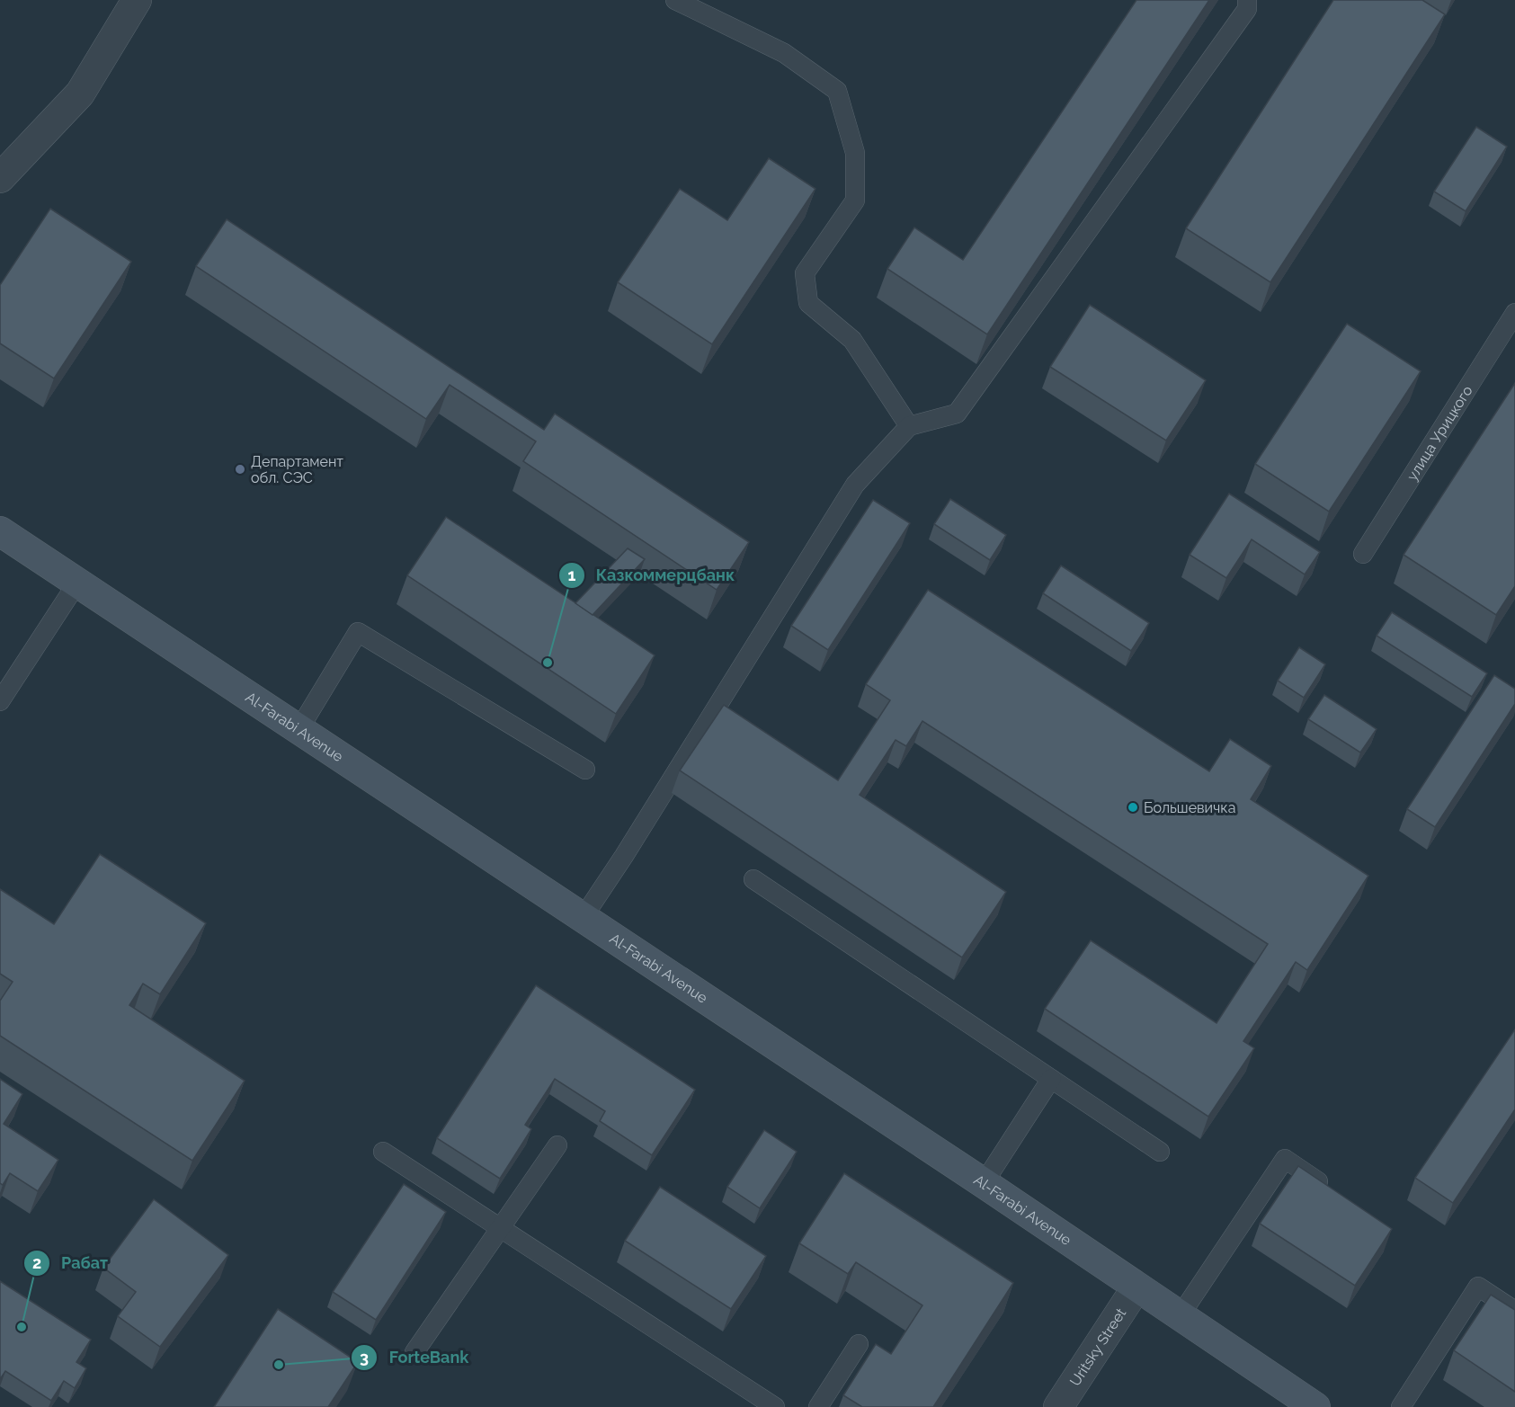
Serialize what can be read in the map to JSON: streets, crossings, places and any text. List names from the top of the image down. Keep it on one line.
{"streets":{"main road":["Al-Farabi Avenue"],"street":["Uritsky Street"],"lane":["улица Урицкого"]},"crossings":[["Al-Farabi Avenue","Uritsky Street"]],"places":["Департамент обл. СЭС","Казкоммерцбанк","Большевичка","Рабат","ForteBank"]}
